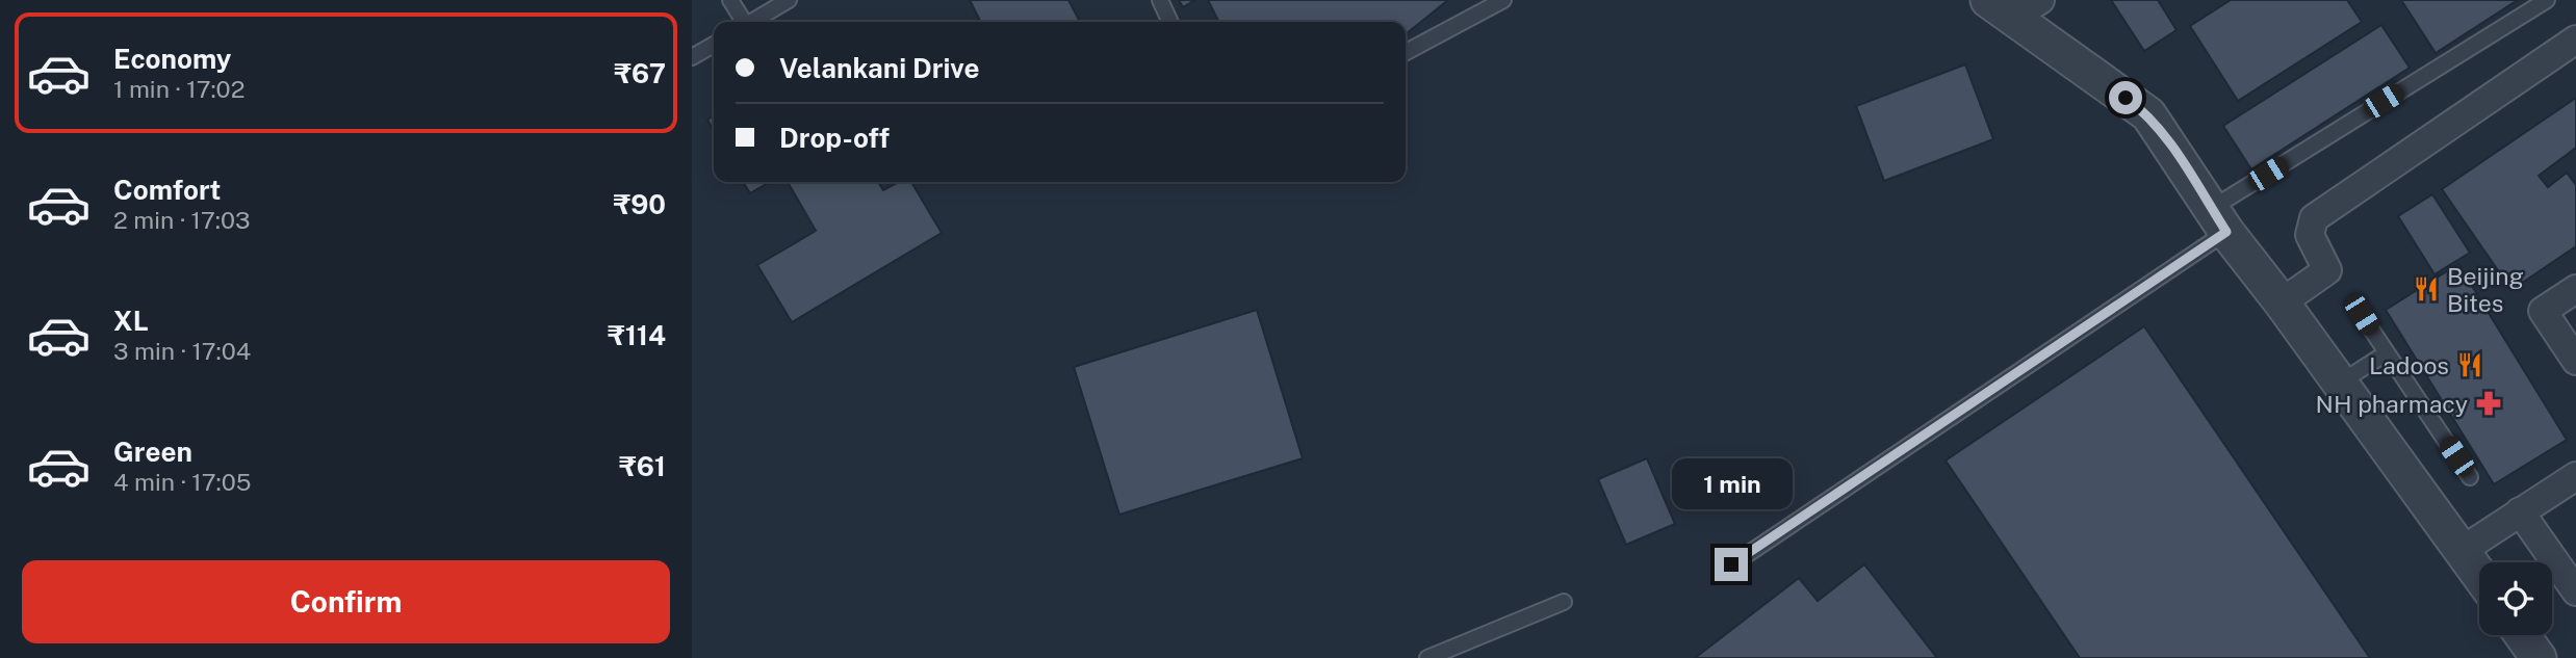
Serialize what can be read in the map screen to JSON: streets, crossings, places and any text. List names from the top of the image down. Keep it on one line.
{"places":{"restaurant":["Beijing Bites","Ladoos"],"pharmacy":["NH pharmacy"]},"page":{"list":[{"name":"Economy","note":"1 min · 17:02","value":"₹67"},{"name":"Comfort","note":"2 min · 17:03","value":"₹90"},{"name":"XL","note":"3 min · 17:04","value":"₹114"},{"name":"Green","note":"4 min · 17:05","value":"₹61"}],"banner":["Velankani Drive","Drop-off"],"bubble":"1 min","buttons":"Confirm"}}
